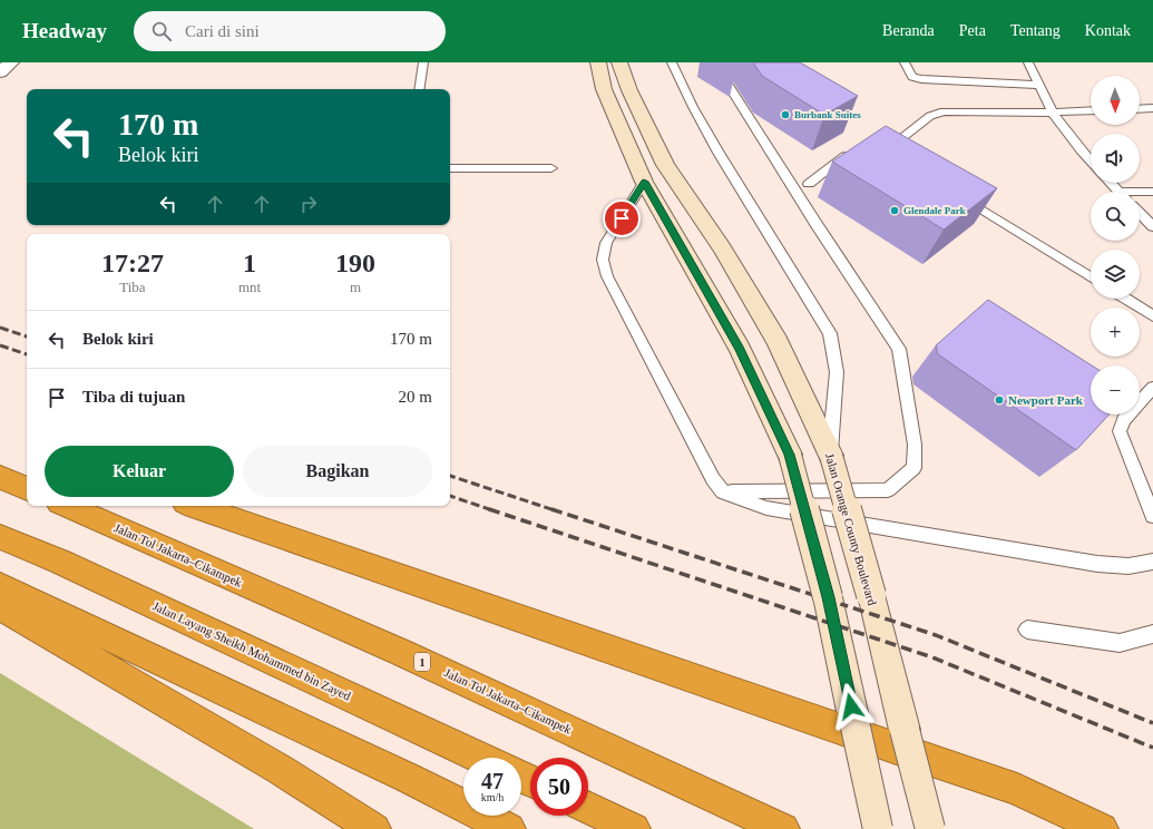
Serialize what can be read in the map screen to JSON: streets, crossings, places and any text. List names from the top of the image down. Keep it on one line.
{"streets":{"highway":["Jalan Tol Jakarta–Cikampek","Jalan Layang Sheikh Mohammed bin Zayed","1"],"main road":["Jalan Orange County Boulevard"]},"places":["Burbank Suites","Glendale Park","Newport Park"],"north":"bottom","page":{"header":"Headway","search":"Cari di sini","nav":["Beranda","Peta","Tentang","Kontak"],"map_buttons":["+","−"],"turn":["170 m","Belok kiri"],"eta":["17:27","Tiba","1","mnt","190","m"],"list":[{"name":"Belok kiri","value":"170 m"},{"name":"Tiba di tujuan","value":"20 m"}],"buttons":["Keluar","Bagikan"],"speed":"47 km/h","limit":"50"}}
